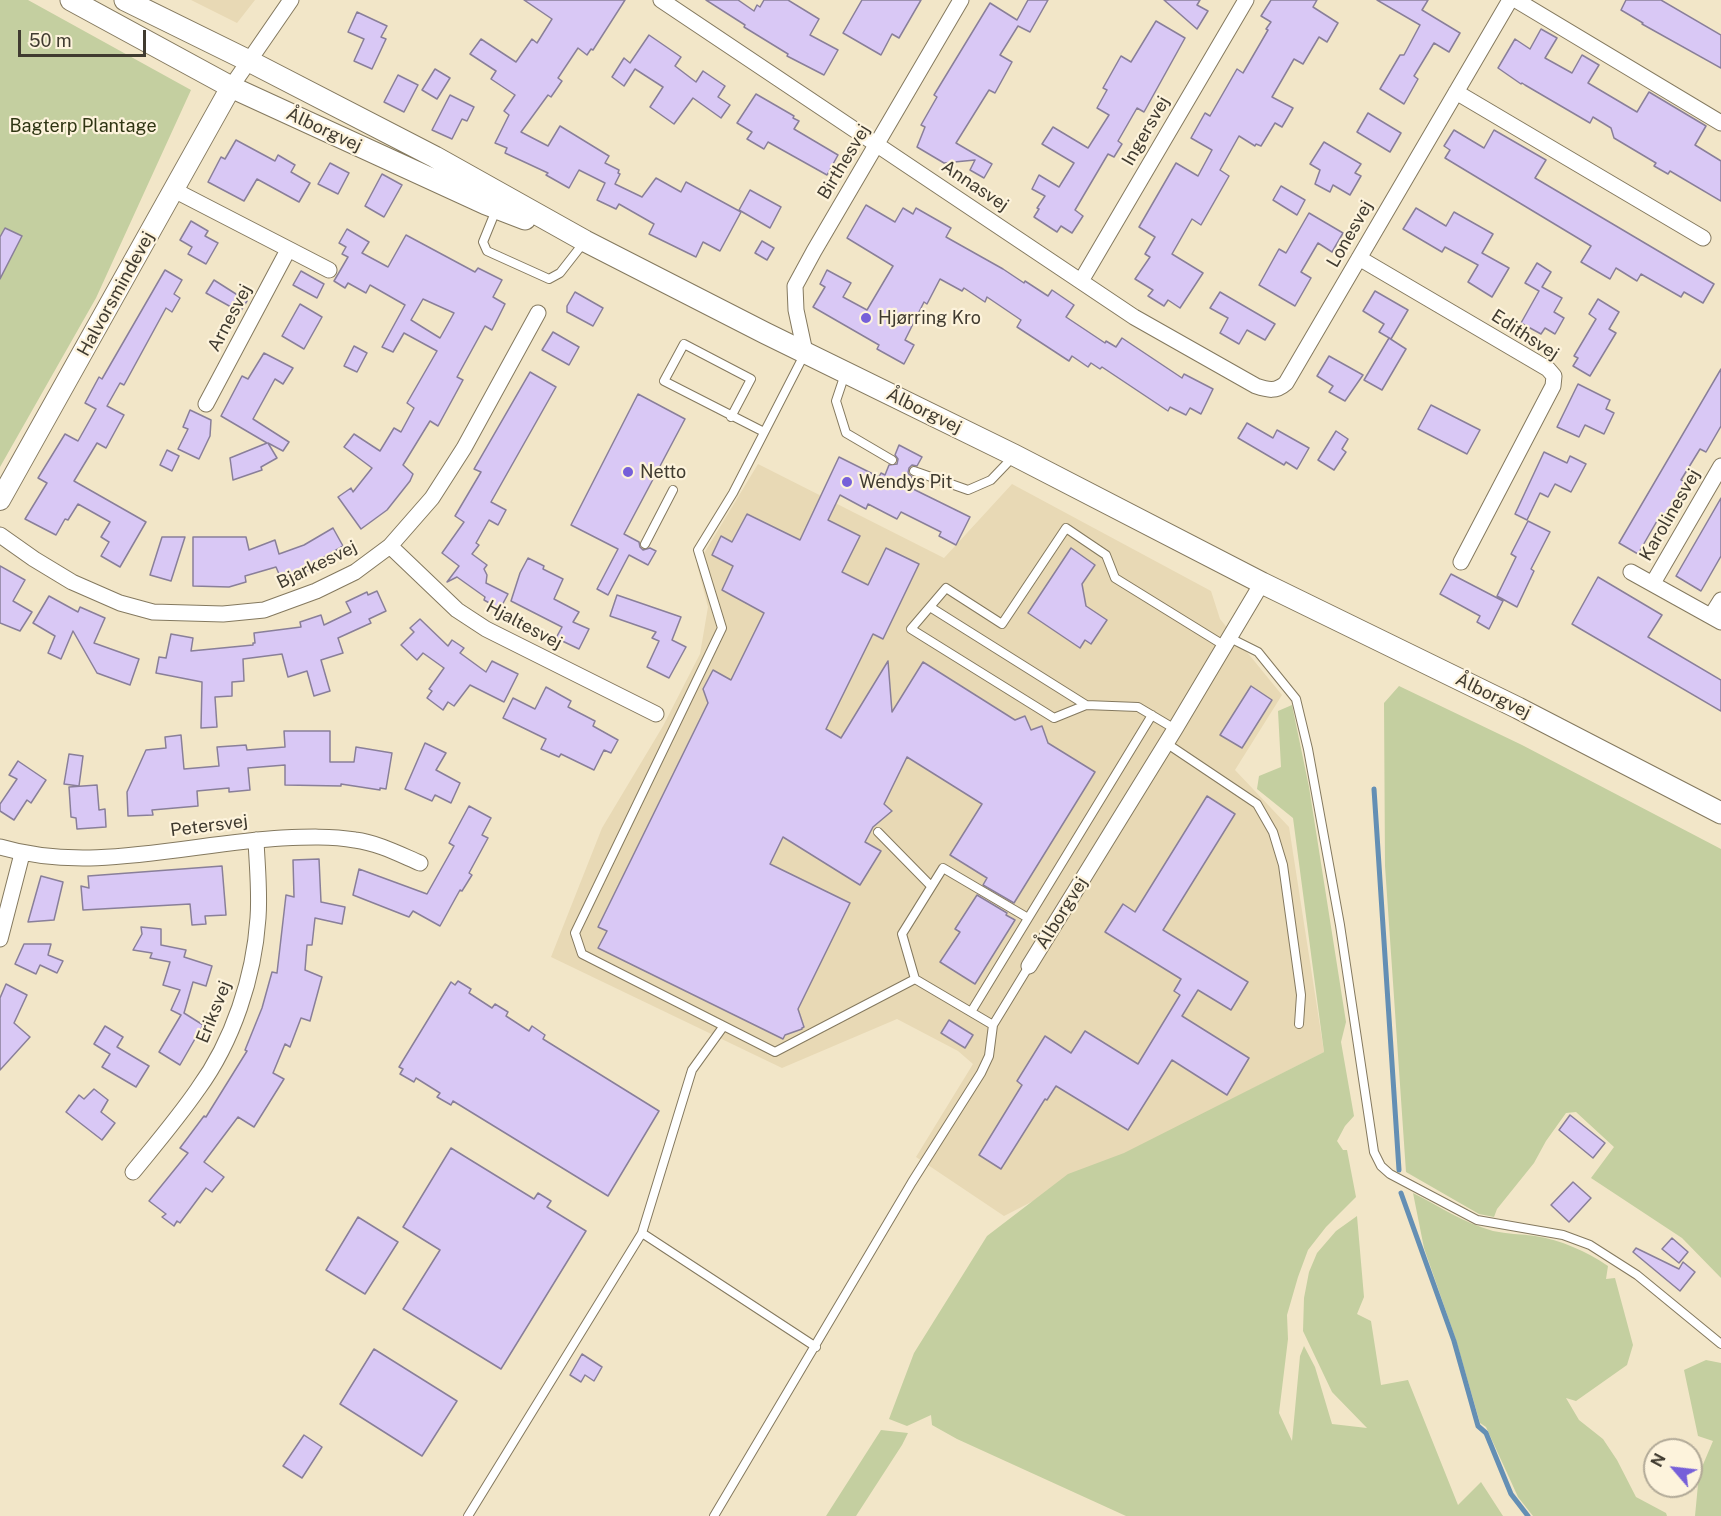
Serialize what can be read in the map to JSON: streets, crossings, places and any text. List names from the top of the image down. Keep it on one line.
{"streets":{"main road":["Ålborgvej"],"street":["Ingersvej","Birthesvej","Annasvej","Lonesvej","Halvorsmindevej","Arnesvej","Edithsvej","Karolinesvej","Bjarkesvej","Hjaltesvej","Petersvej","Eriksvej"]},"crossings":[["Ålborgvej","Birthesvej"],["Ålborgvej","Halvorsmindevej"],["Ingersvej","Annasvej"],["Birthesvej","Annasvej"],["Annasvej","Lonesvej"],["Lonesvej","Edithsvej"],["Bjarkesvej","Hjaltesvej"],["Petersvej","Eriksvej"]],"parks":["Bagterp Plantage"],"places":["Hjørring Kro","Netto","Wendys Pit"],"scale_bar":"50 m","north":"top left"}
